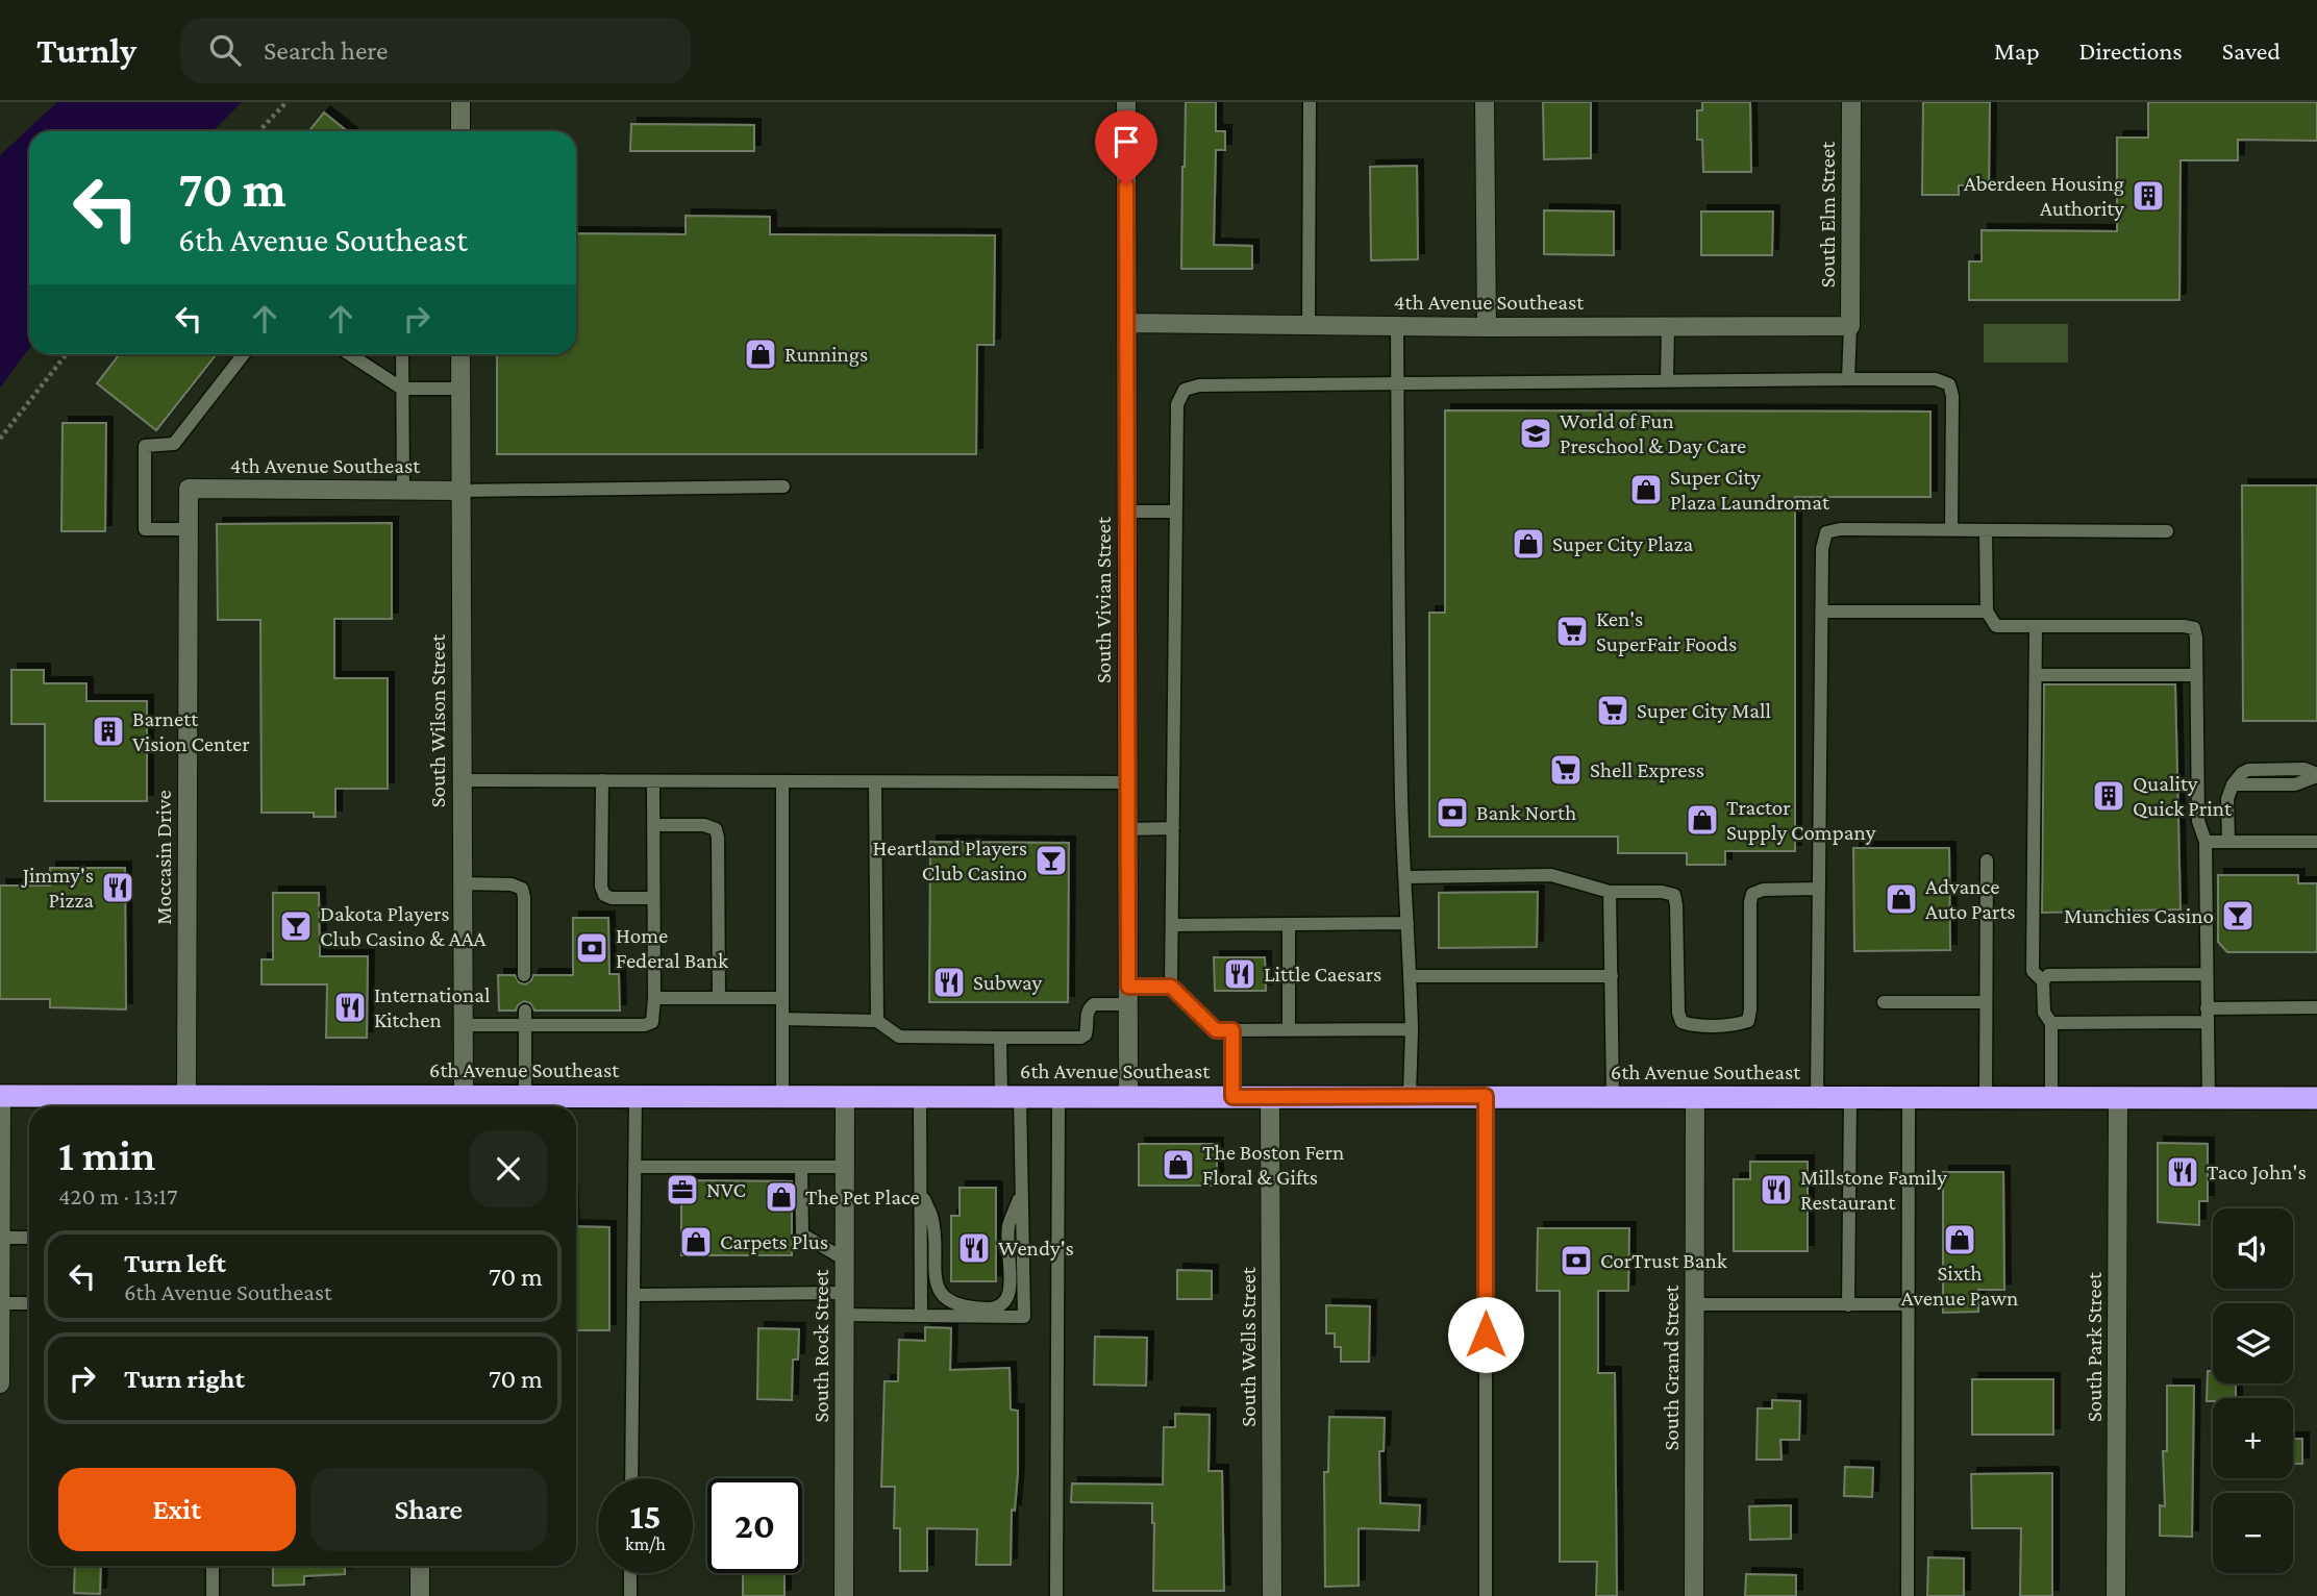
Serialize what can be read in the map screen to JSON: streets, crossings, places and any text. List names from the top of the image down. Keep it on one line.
{"streets":{"highway":["6th Avenue Southeast"],"street":["South Elm Street","4th Avenue Southeast","South Vivian Street","South Wilson Street","Moccasin Drive","South Rock Street","South Wells Street","South Park Street","South Grand Street"]},"crossings":[["South Elm Street","4th Avenue Southeast"],["4th Avenue Southeast","South Vivian Street"],["4th Avenue Southeast","South Wilson Street"],["4th Avenue Southeast","Moccasin Drive"],["South Vivian Street","6th Avenue Southeast"],["South Wilson Street","6th Avenue Southeast"],["Moccasin Drive","6th Avenue Southeast"],["6th Avenue Southeast","South Rock Street"],["6th Avenue Southeast","South Wells Street"],["6th Avenue Southeast","South Park Street"],["6th Avenue Southeast","South Grand Street"]],"places":{"building":["Aberdeen Housing Authority","Barnett Vision Center","Quality Quick Print"],"shop":["Runnings","Super City Plaza Laundromat","Super City Plaza","Tractor Supply Company","Advance Auto Parts","The Boston Fern Floral & Gifts","The Pet Place","Sixth Avenue Pawn","Carpets Plus"],"school or university":["World of Fun Preschool & Day Care"],"supermarket":["Ken's SuperFair Foods","Super City Mall","Shell Express"],"bank":["Bank North","Home Federal Bank","CorTrust Bank"],"bar":["Heartland Players Club Casino","Munchies Casino","Dakota Players Club Casino & AAA"],"restaurant":["Jimmy's Pizza","Little Caesars","Subway","International Kitchen","Taco John's","Millstone Family Restaurant","Wendy's"],"office":["NVC"]},"page":{"header":"Turnly","search":"Search here","nav":["Map","Directions","Saved"],"turn":["70 m","6th Avenue Southeast"],"heading":["1 min","420 m · 13:17"],"map_buttons":["+","−"],"list":[{"name":"Turn left","note":"6th Avenue Southeast","value":"70 m"},{"name":"Turn right","value":"70 m"}],"buttons":["Exit","Share"],"speed":"15 km/h","limit":"20"}}
